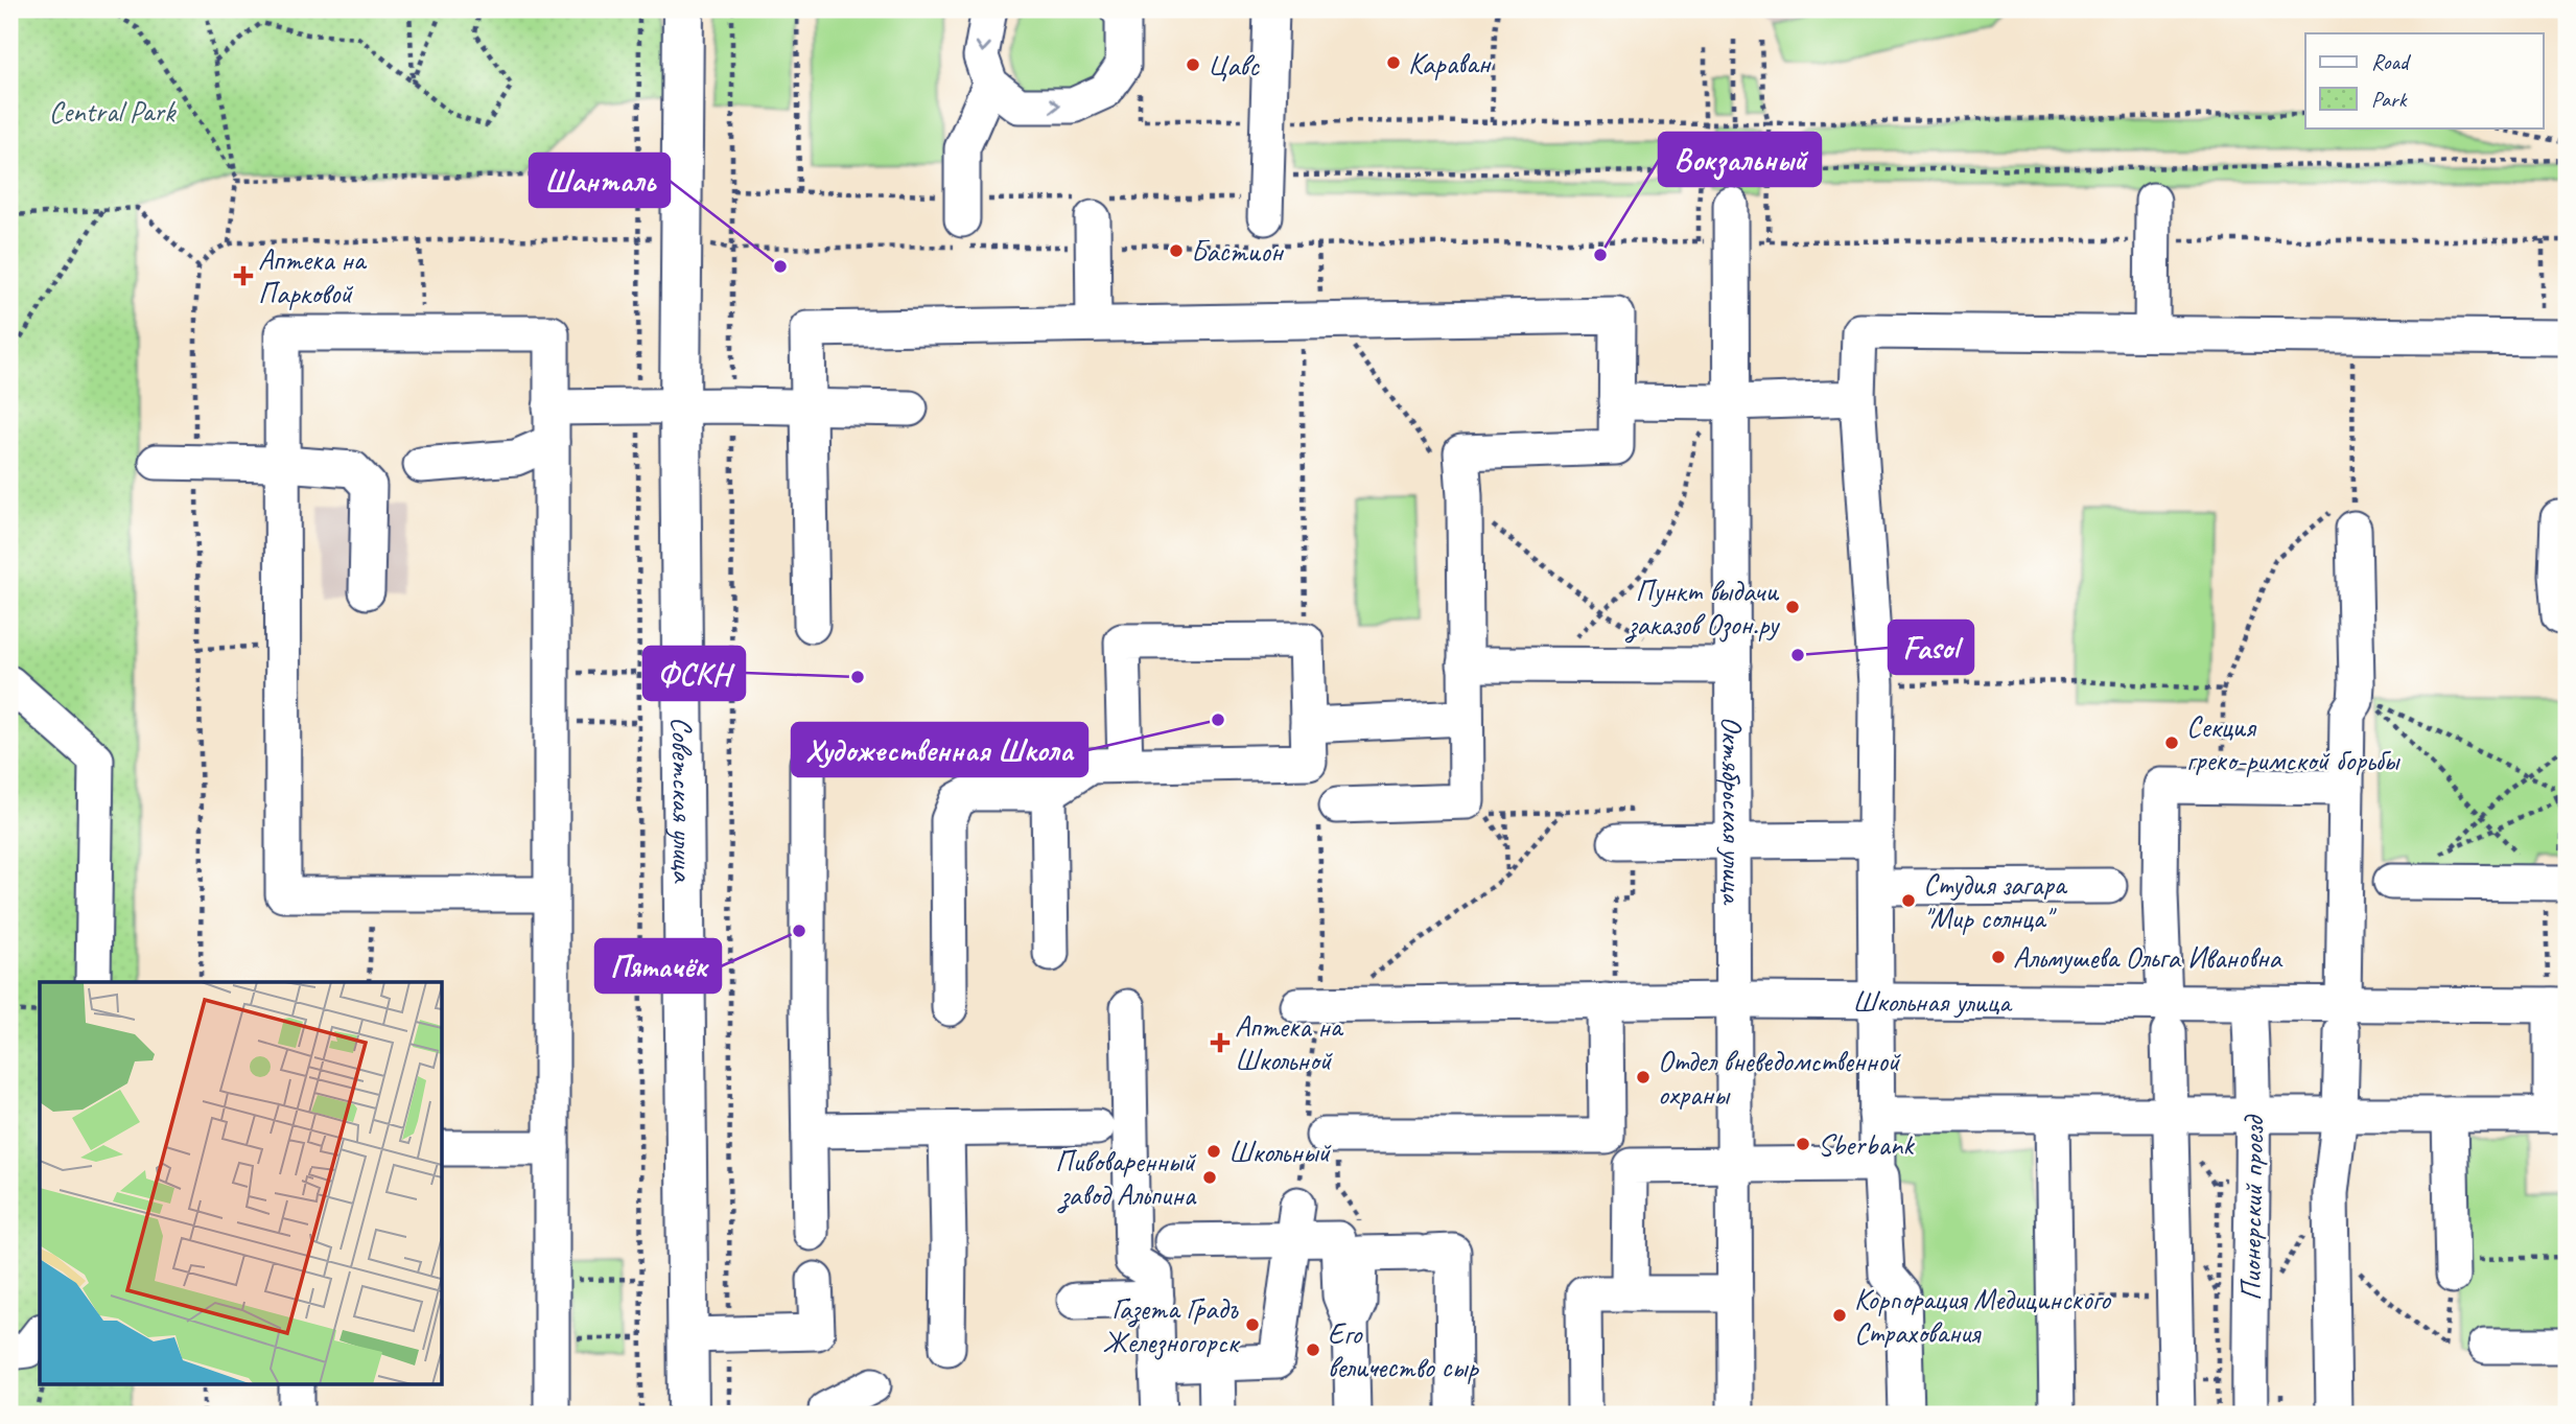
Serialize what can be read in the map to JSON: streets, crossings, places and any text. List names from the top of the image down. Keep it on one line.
{"streets":{"main road":["Советская улица"],"street":["Октябрьская улица","Школьная улица","Пионерский проезд"]},"crossings":[["Октябрьская улица","Школьная улица"],["Школьная улица","Пионерский проезд"]],"parks":["Central Park"],"places":{"other":["Караван","Цавс","Бастион","Вокзальный","Шанталь","Пункт выдачи заказов Озон.ру","Fasol","ФСКН","Художественная Школа","Секция греко-римской борьбы","Студия загара \"Мир солнца\"","Пятачёк","Альмушева Ольга Ивановна","Отдел вневедомственной охраны","Sberbank","Школьный","Пивоваренный завод Альпина","Корпорация Медицинского Cтрахования","Газета Градъ Железногорск","Его величество сыр"],"health":["Аптека на Парковой","Аптека на Школьной"]},"legend":["Road","Park"]}
